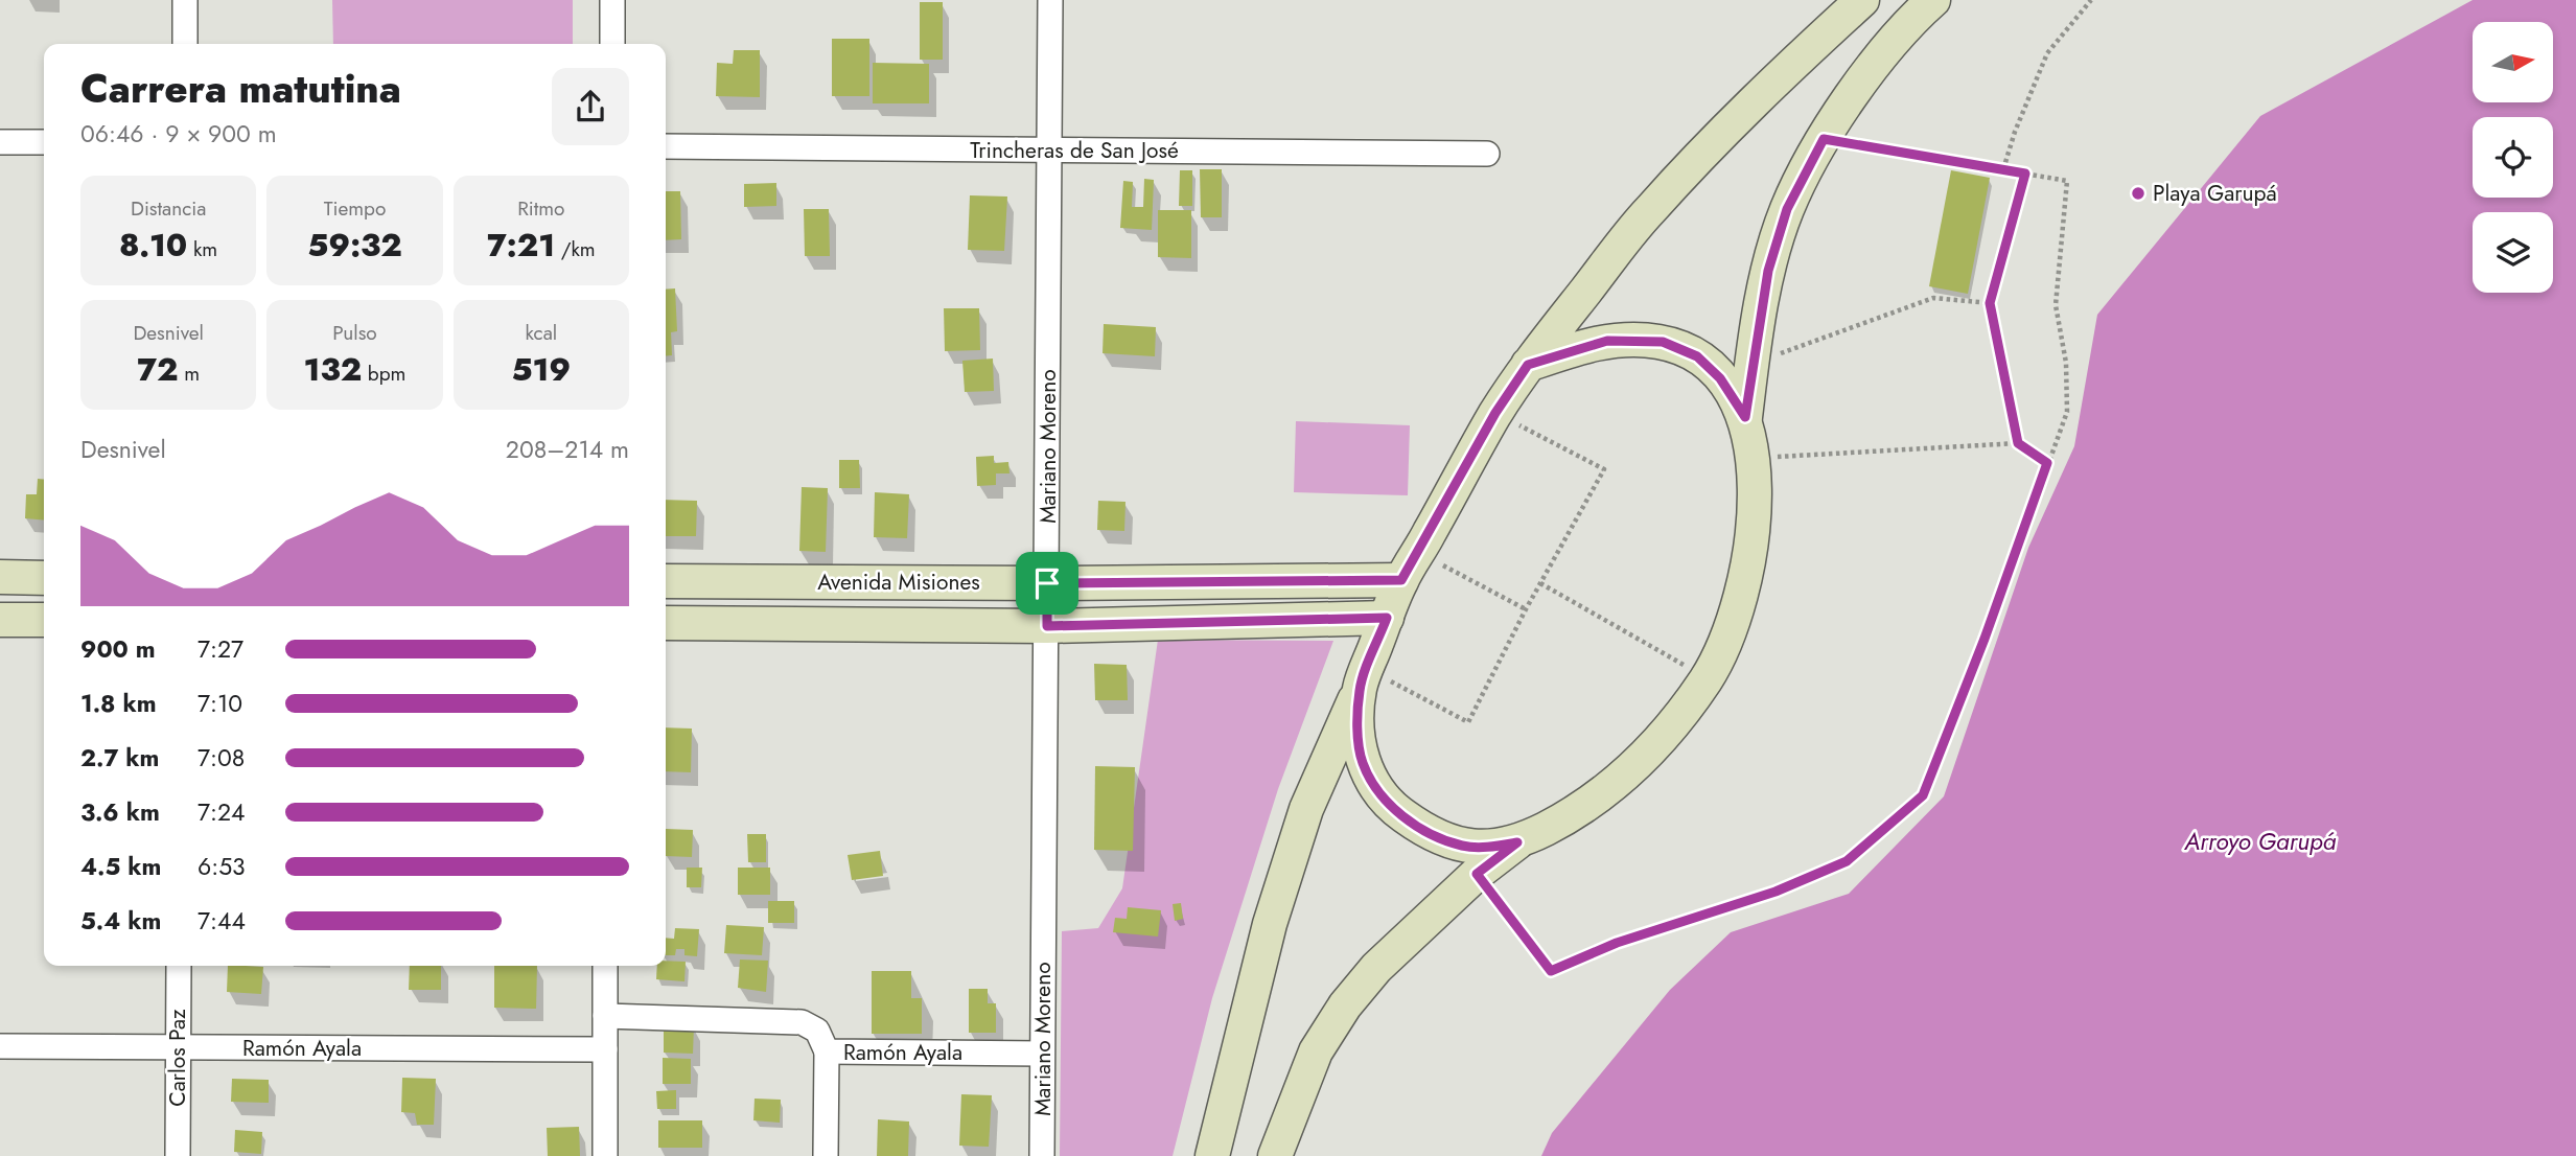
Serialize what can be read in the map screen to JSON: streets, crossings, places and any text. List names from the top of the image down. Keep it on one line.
{"streets":{"main road":["Avenida Misiones"],"street":["Trincheras de San José","Mariano Moreno","Ramón Ayala","Carlos Paz"]},"crossings":[["Trincheras de San José","Mariano Moreno"],["Mariano Moreno","Avenida Misiones"],["Mariano Moreno","Ramón Ayala"],["Ramón Ayala","Carlos Paz"]],"water":["Arroyo Garupá"],"places":["Playa Garupá"],"north":"right","page":{"heading":["Carrera matutina","06:46 · 9 × 900 m"],"stats":[["Distancia","8.10 km"],["Tiempo","59:32"],["Ritmo","7:21 /km"],["Desnivel","72 m"],["Pulso","132 bpm"],["kcal","519"]],"chart":["Desnivel","208–214 m"],"list":[{"name":"900 m","note":"7:27"},{"name":"1.8 km","note":"7:10"},{"name":"2.7 km","note":"7:08"},{"name":"3.6 km","note":"7:24"},{"name":"4.5 km","note":"6:53"},{"name":"5.4 km","note":"7:44"}]}}
